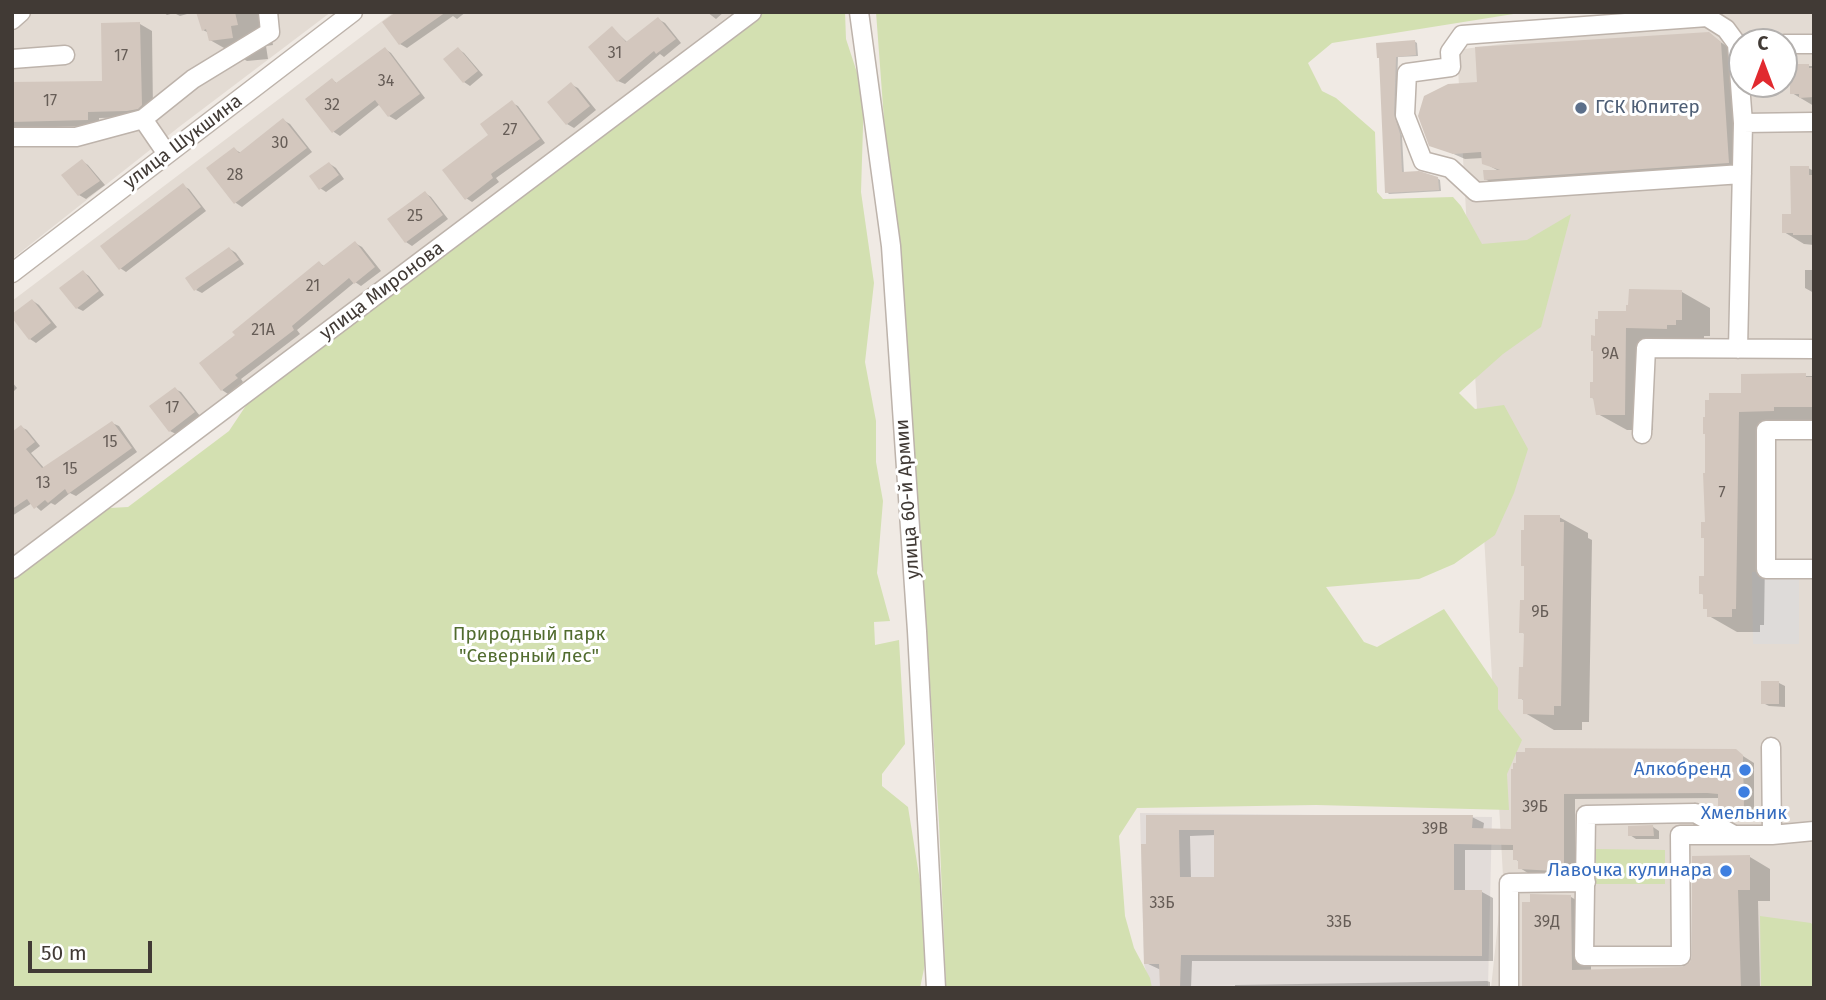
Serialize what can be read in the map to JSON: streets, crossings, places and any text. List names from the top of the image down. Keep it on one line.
{"streets":{"street":["улица Шукшина","улица Миронова","улица 60-й Армии"]},"parks":["Природный парк \"Северный лес\""],"places":["ГСК Юпитер","Алкобренд","Хмельник","Лавочка кулинара"],"house_numbers":["31","17","34","17","32","27","30","28","25","21","21А","9А","17","15","15","13","7","9Б","39Б","39В","33Б","33Б","39Д"],"scale_bar":"50 m","north":"top"}
